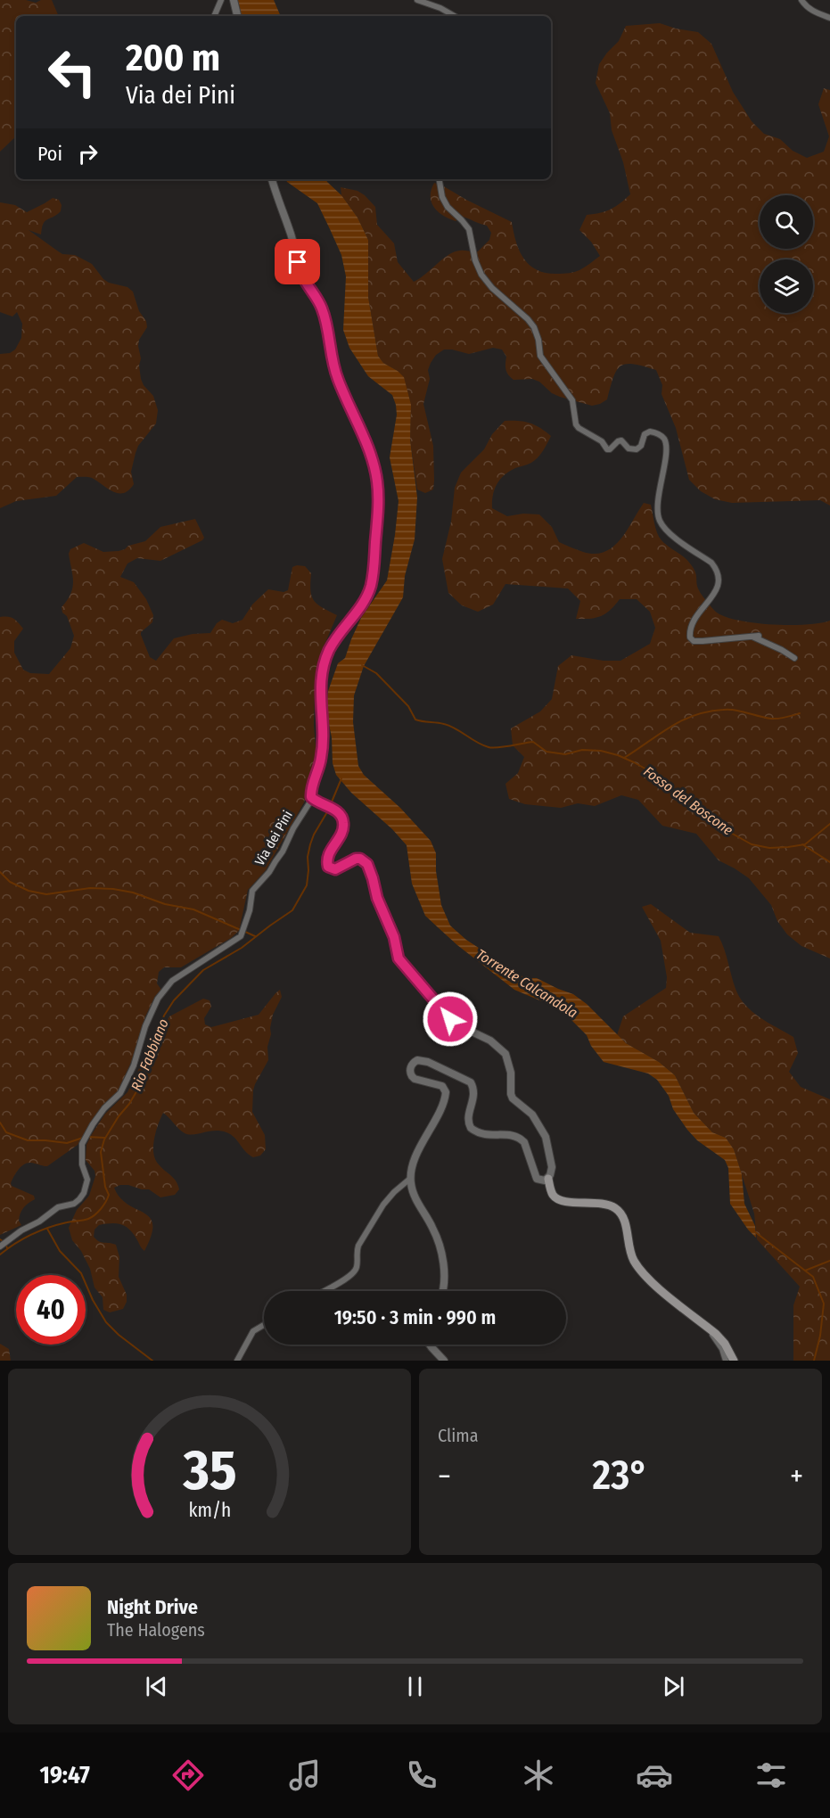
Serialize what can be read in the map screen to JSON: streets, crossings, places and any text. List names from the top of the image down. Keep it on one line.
{"streets":{"street":["Via dei Pini"]},"water":["Fosso del Boscone","Torrente Calcandola","Rio Fabbiano"],"page":{"turn":["200 m","Via dei Pini"],"then":"Poi","limit":"40","trip":"19:50 · 3 min · 990 m","tile":"Clima","heat":["−","23°","+"],"song":["Night Drive","The Halogens"],"tabs":"19:47","gauge":["35","km/h"]}}
